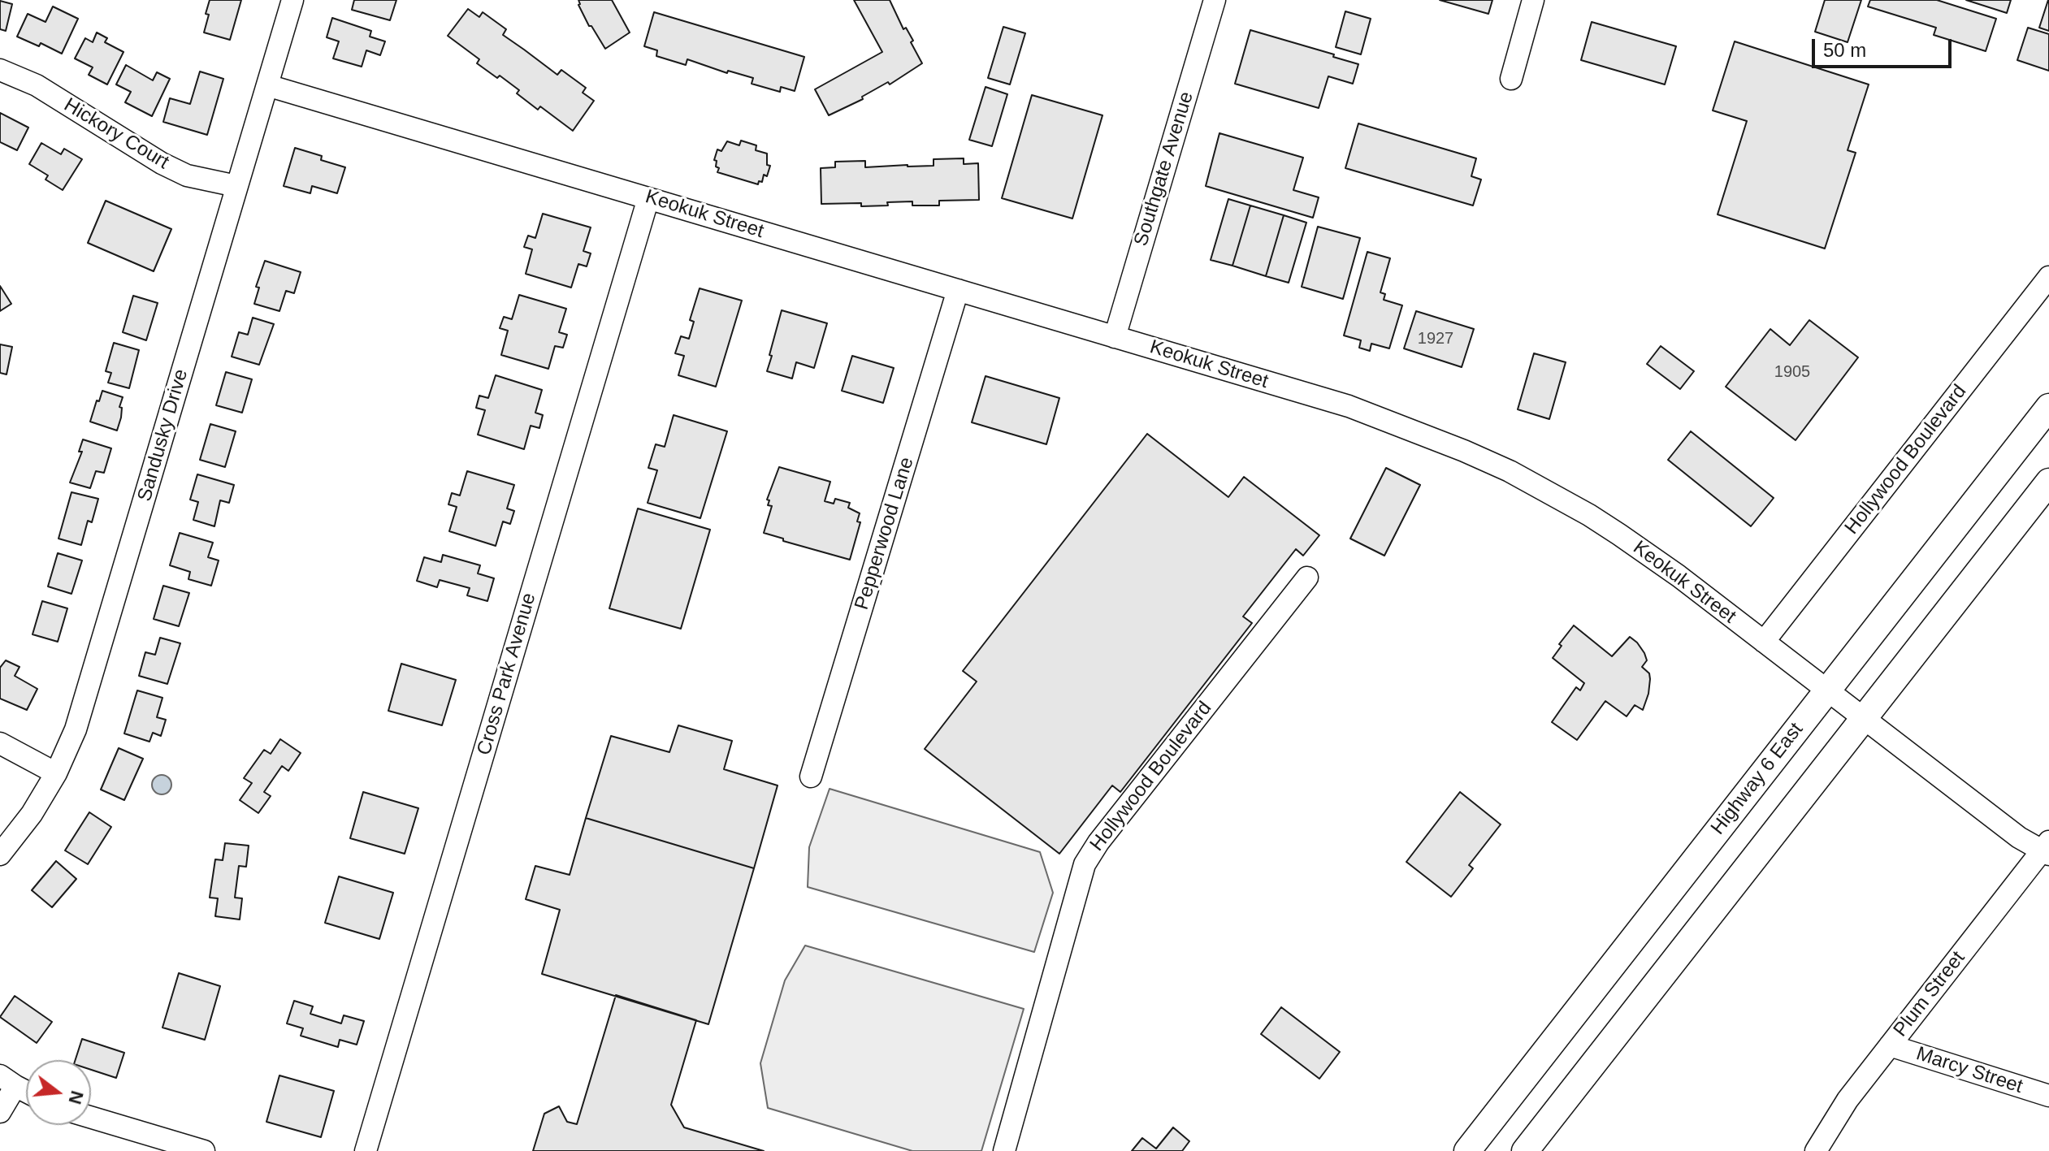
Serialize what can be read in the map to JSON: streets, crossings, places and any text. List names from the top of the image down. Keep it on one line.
{"streets":{"main road":["Highway 6 East"],"street":["Hickory Court","Southgate Avenue","Keokuk Street","Sandusky Drive","Hollywood Boulevard","Pepperwood Lane","Cross Park Avenue","Plum Street","Marcy Street"]},"crossings":[["Hickory Court","Sandusky Drive"],["Southgate Avenue","Keokuk Street"],["Keokuk Street","Sandusky Drive"],["Keokuk Street","Hollywood Boulevard"],["Keokuk Street","Pepperwood Lane"],["Keokuk Street","Cross Park Avenue"],["Keokuk Street","Highway 6 East"],["Keokuk Street","Plum Street"],["Plum Street","Marcy Street"]],"house_numbers":["1927","1905"],"scale_bar":"50 m","north":"right"}
